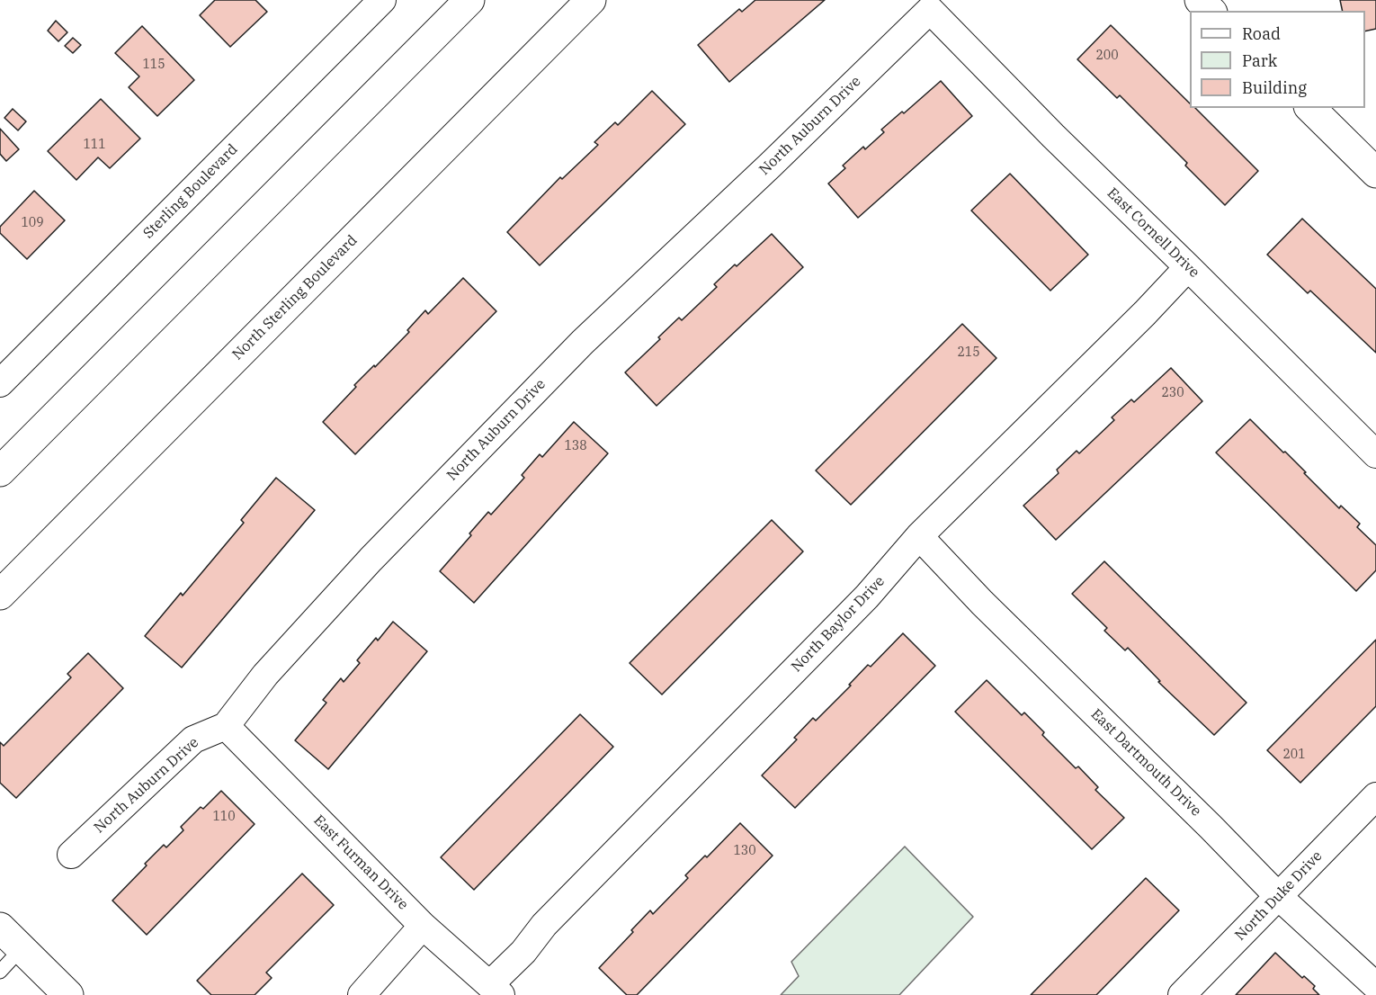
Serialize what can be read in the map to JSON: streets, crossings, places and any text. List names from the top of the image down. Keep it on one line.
{"streets":{"main road":["North Sterling Boulevard"],"street":["North Auburn Drive","Sterling Boulevard","East Cornell Drive","North Baylor Drive","East Dartmouth Drive","East Furman Drive","North Duke Drive"]},"crossings":[["North Auburn Drive","East Cornell Drive"],["North Auburn Drive","East Furman Drive"],["East Cornell Drive","North Baylor Drive"],["North Baylor Drive","East Dartmouth Drive"],["North Baylor Drive","East Furman Drive"],["East Dartmouth Drive","North Duke Drive"]],"house_numbers":["200","115","111","109","215","230","138","201","110","130"],"legend":["Road","Park","Building"]}
